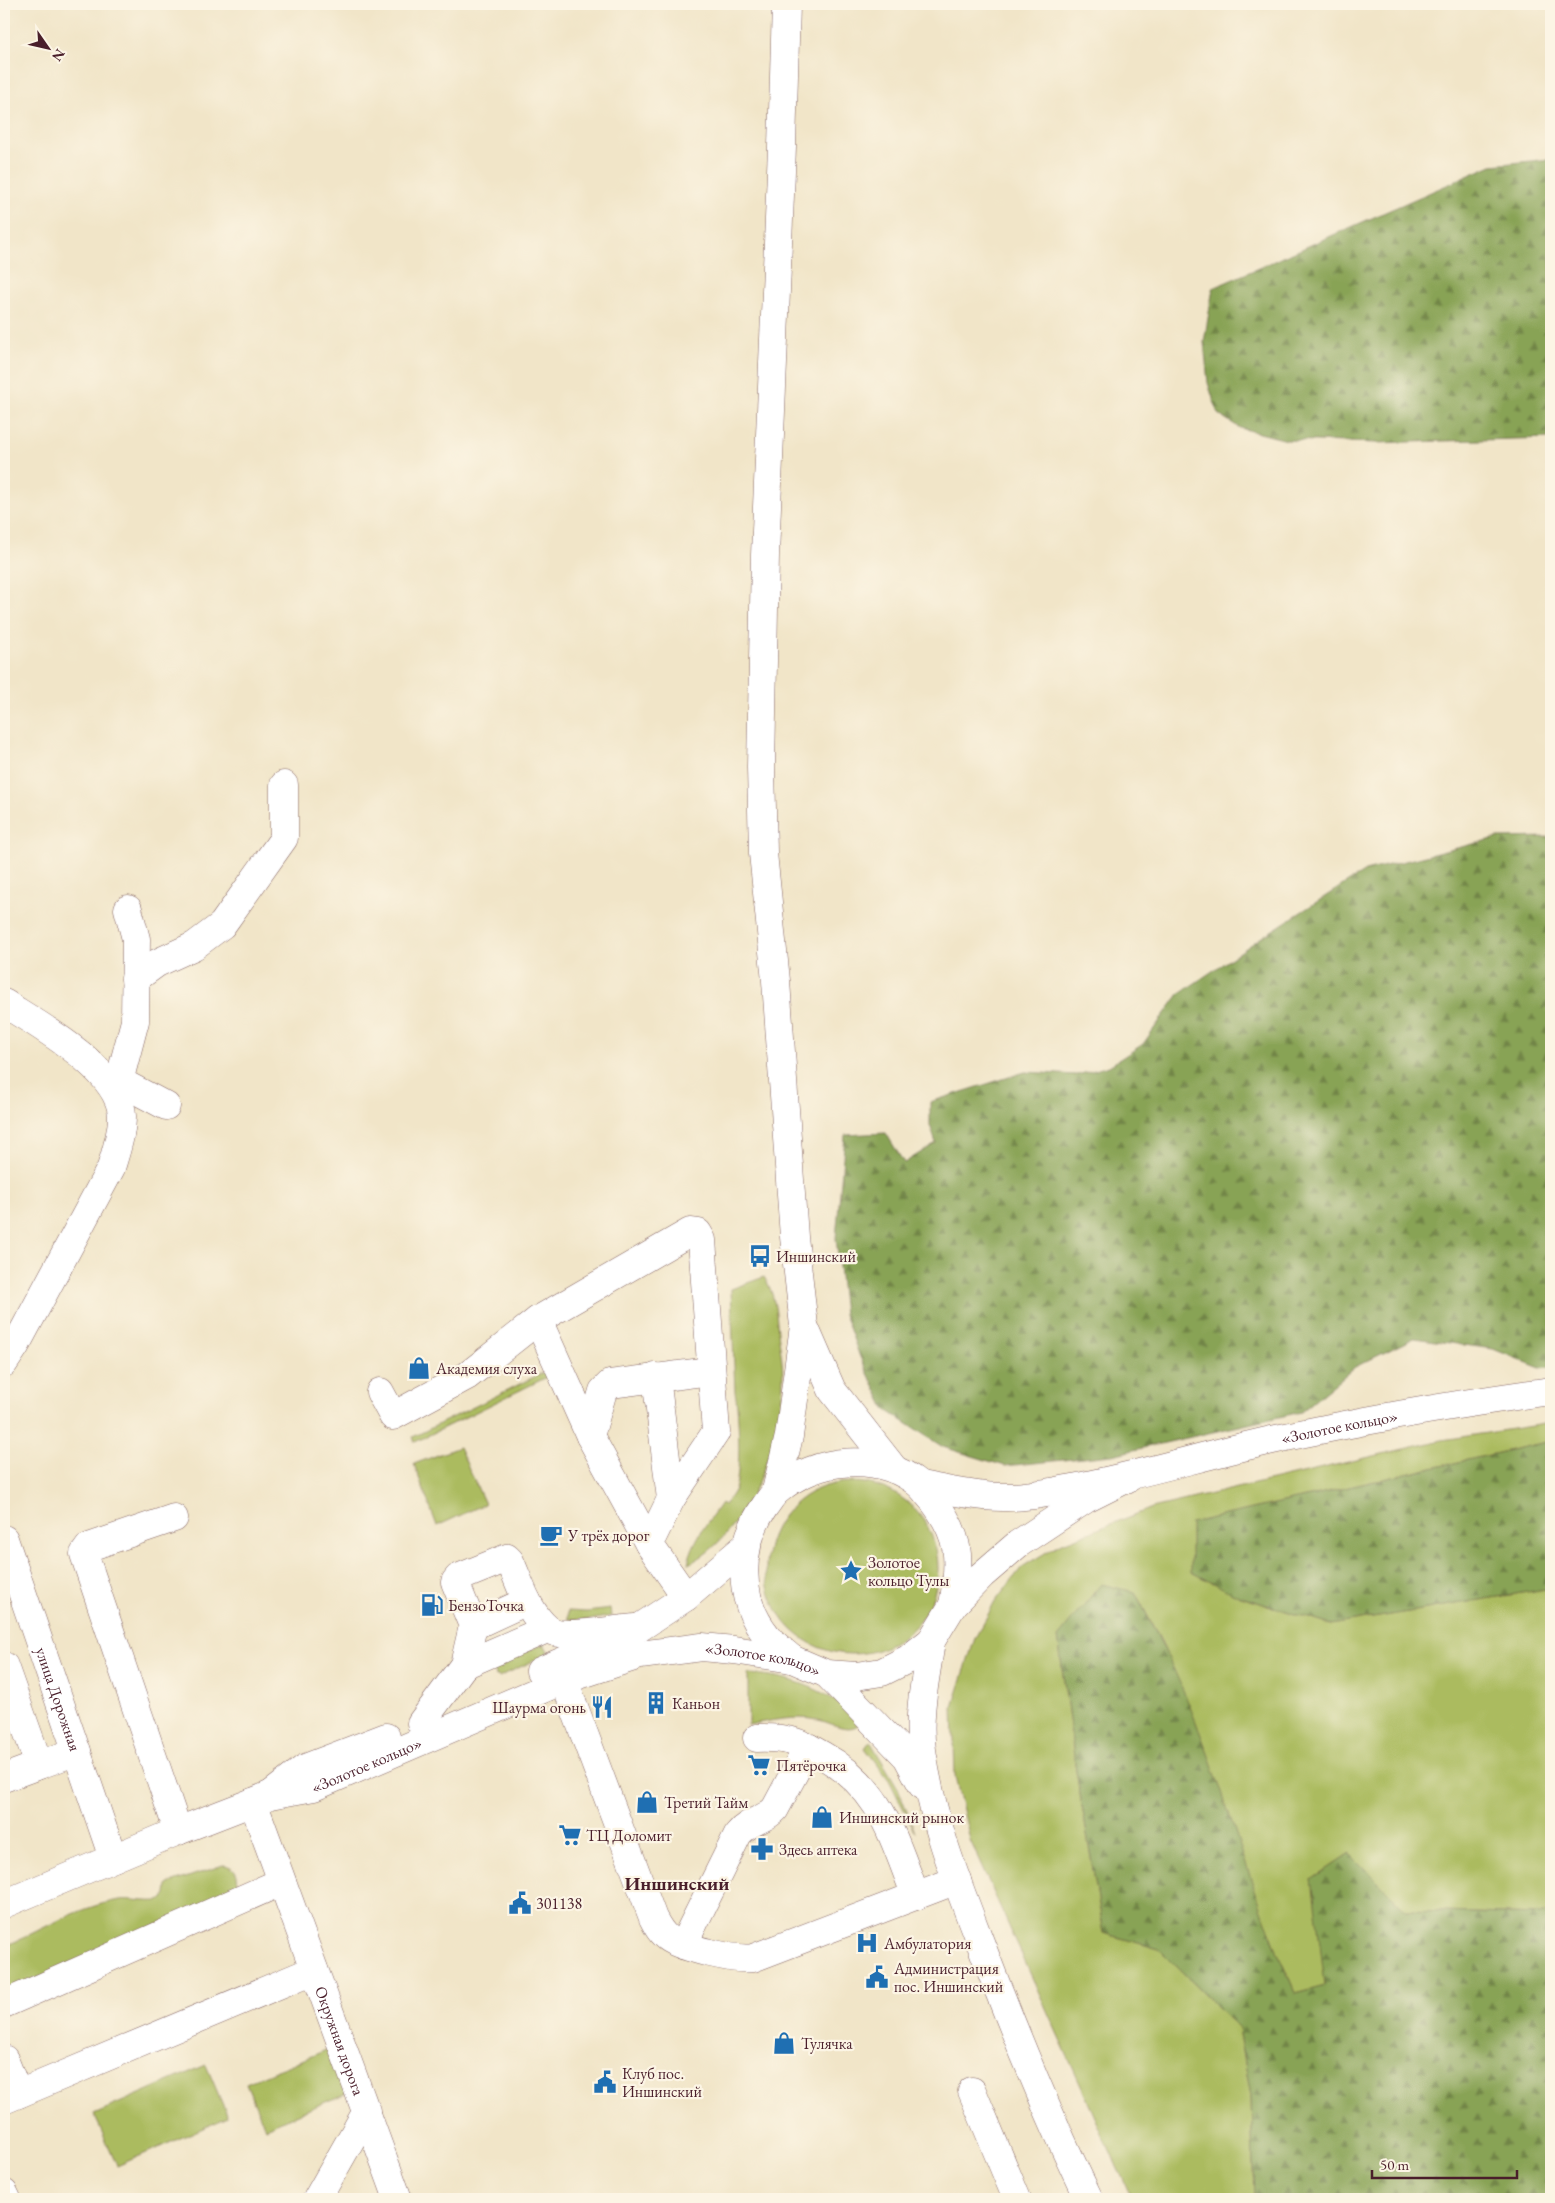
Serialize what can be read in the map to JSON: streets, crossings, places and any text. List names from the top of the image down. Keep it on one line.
{"streets":{"main road":["«Золотое кольцо»","улица Дорожная","Окружная дорога"]},"crossings":[["«Золотое кольцо»","улица Дорожная"],["«Золотое кольцо»","Окружная дорога"]],"districts":["Иншинский"],"places":{"bus stop":["Иншинский"],"shop":["Академия слуха","Третий Тайм","Иншинский рынок","Тулячка"],"cafe":["У трёх дорог"],"place":["Золотое кольцо Тулы"],"fuel station":["БензоТочка"],"building":["Каньон"],"restaurant":["Шаурма огонь"],"supermarket":["Пятёрочка","ТЦ Доломит"],"pharmacy":["Здесь аптека"],"public building":["301138","Администрация пос. Иншинский","Клуб пос. Иншинский"],"hospital":["Амбулатория"]},"scale_bar":"50 m","north":"bottom right"}
